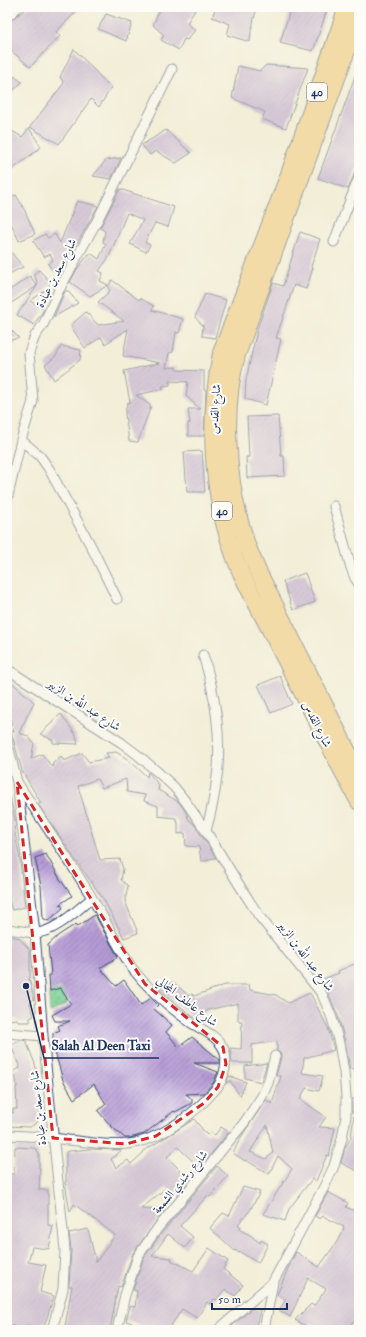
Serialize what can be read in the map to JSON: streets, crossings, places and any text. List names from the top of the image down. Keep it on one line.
{"streets":{"highway":["40","شارع القدس"],"street":["شارع سعد بن عبادة","شارع عبد الله بن الزبير","شارع عاطف المجالي","شارع رشدي الشمعة"]},"crossings":[["شارع سعد بن عبادة","شارع عاطف المجالي"]],"places":["Salah Al Deen Taxi"],"scale_bar":"50 m"}
